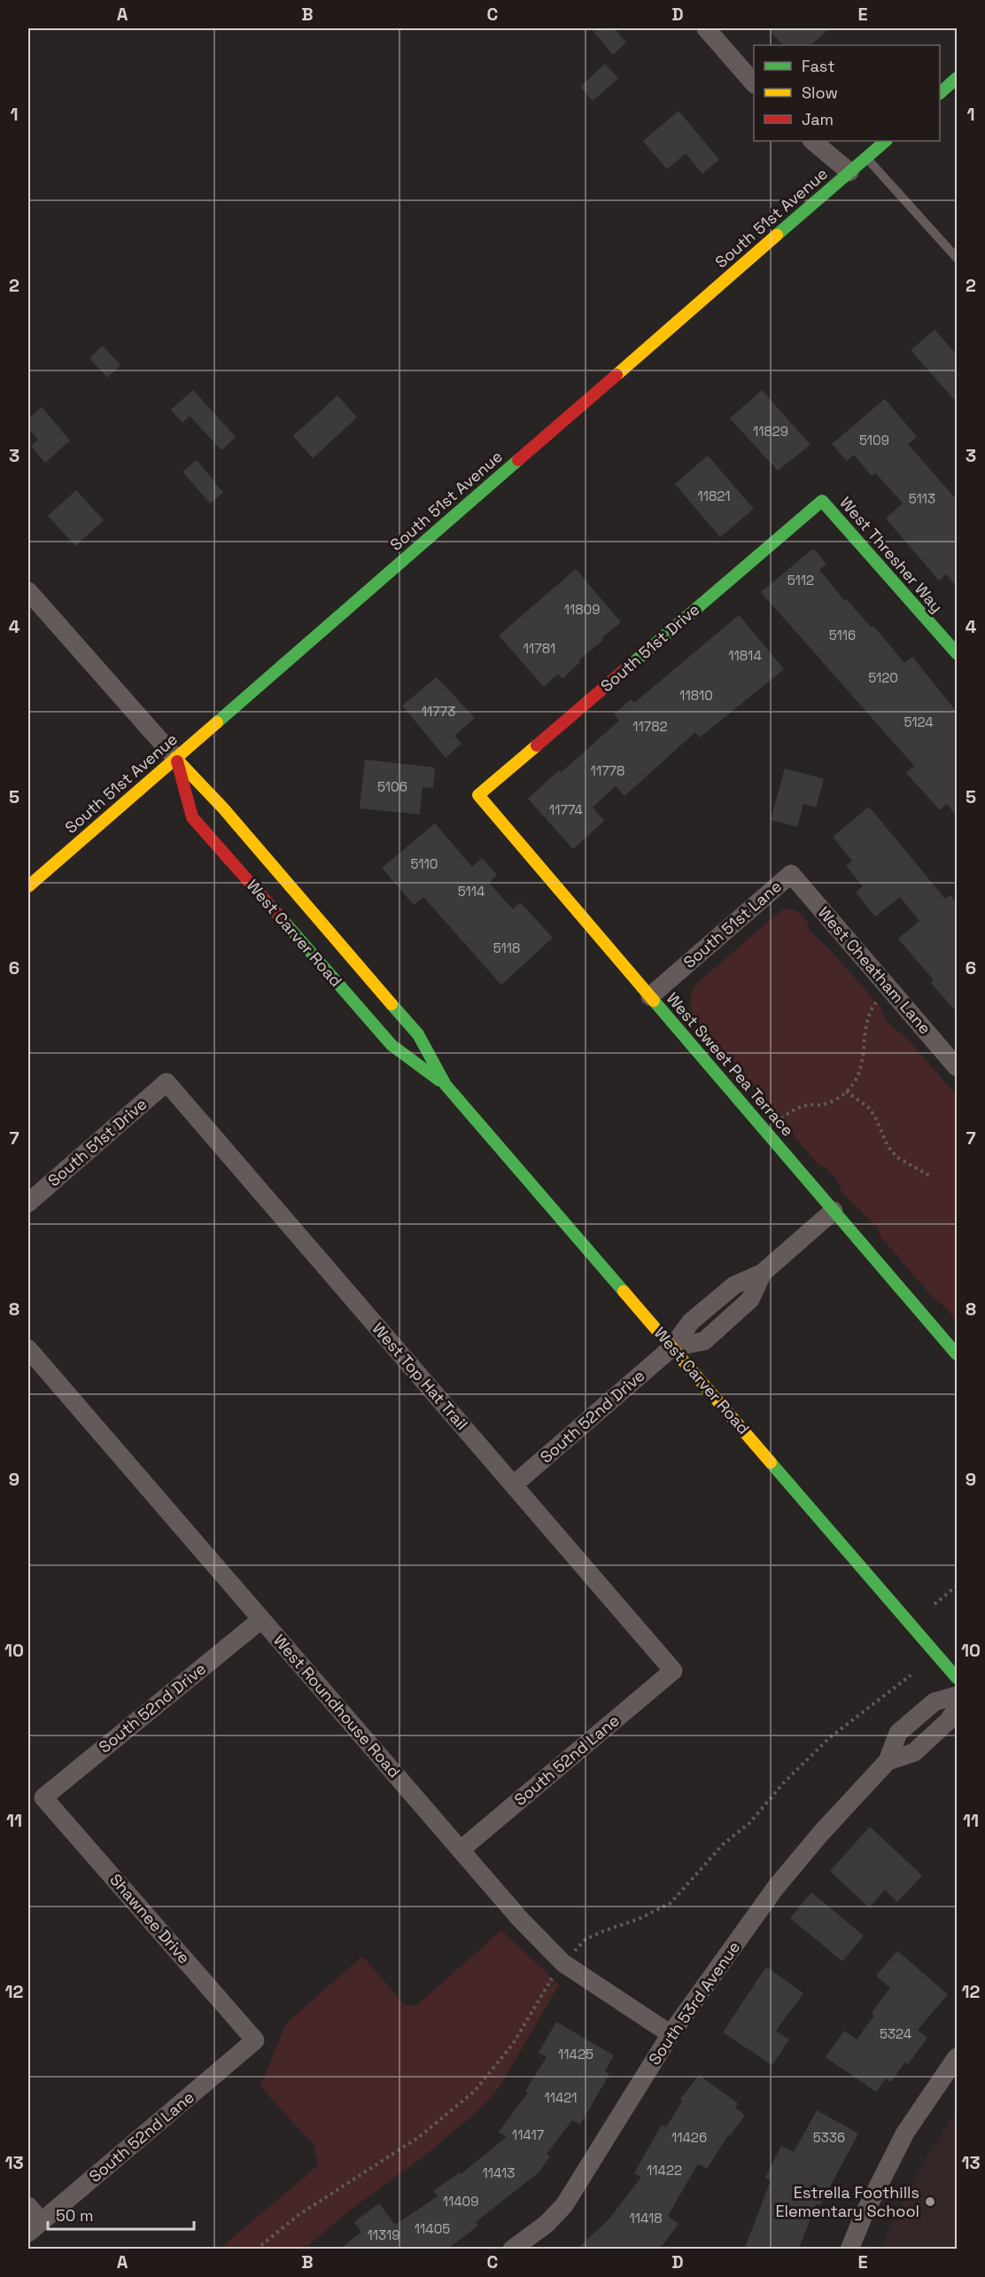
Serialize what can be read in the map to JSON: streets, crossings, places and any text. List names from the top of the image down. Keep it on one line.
{"streets":{"street":["South 51st Avenue","West Thresher Way","South 51st Drive","South 51st Lane","West Carver Road","West Cheatham Lane","West Sweet Pea Terrace","West Top Hat Trail","South 52nd Drive","West Roundhouse Road","South 52nd Lane","Shawnee Drive","South 53rd Avenue"]},"crossings":[["South 51st Avenue","West Carver Road"],["West Thresher Way","South 51st Drive"],["South 51st Drive","West Sweet Pea Terrace"],["South 51st Drive","West Top Hat Trail"],["South 51st Lane","West Cheatham Lane"],["South 51st Lane","West Sweet Pea Terrace"],["West Carver Road","South 52nd Drive"],["West Sweet Pea Terrace","South 52nd Drive"],["West Top Hat Trail","South 52nd Drive"],["West Top Hat Trail","South 52nd Lane"],["South 52nd Drive","West Roundhouse Road"],["South 52nd Drive","Shawnee Drive"],["West Roundhouse Road","South 52nd Lane"],["West Roundhouse Road","South 53rd Avenue"],["South 52nd Lane","Shawnee Drive"]],"places":["Estrella Foothills Elementary School"],"house_numbers":["11829","5109","11821","5113","5112","11809","5116","11781","11814","5120","11810","11773","5124","11782","11778","5106","11774","5110","5114","5118","5324","11425","11421","11417","11426","5336","11422","11413","11409","11418","11405","11319"],"legend":["Fast","Slow","Jam"],"scale_bar":"50 m","grid":{"columns":["A","B","C","D","E"],"rows":["1","2","3","4","5","6","7","8","9","10","11","12","13"]}}
